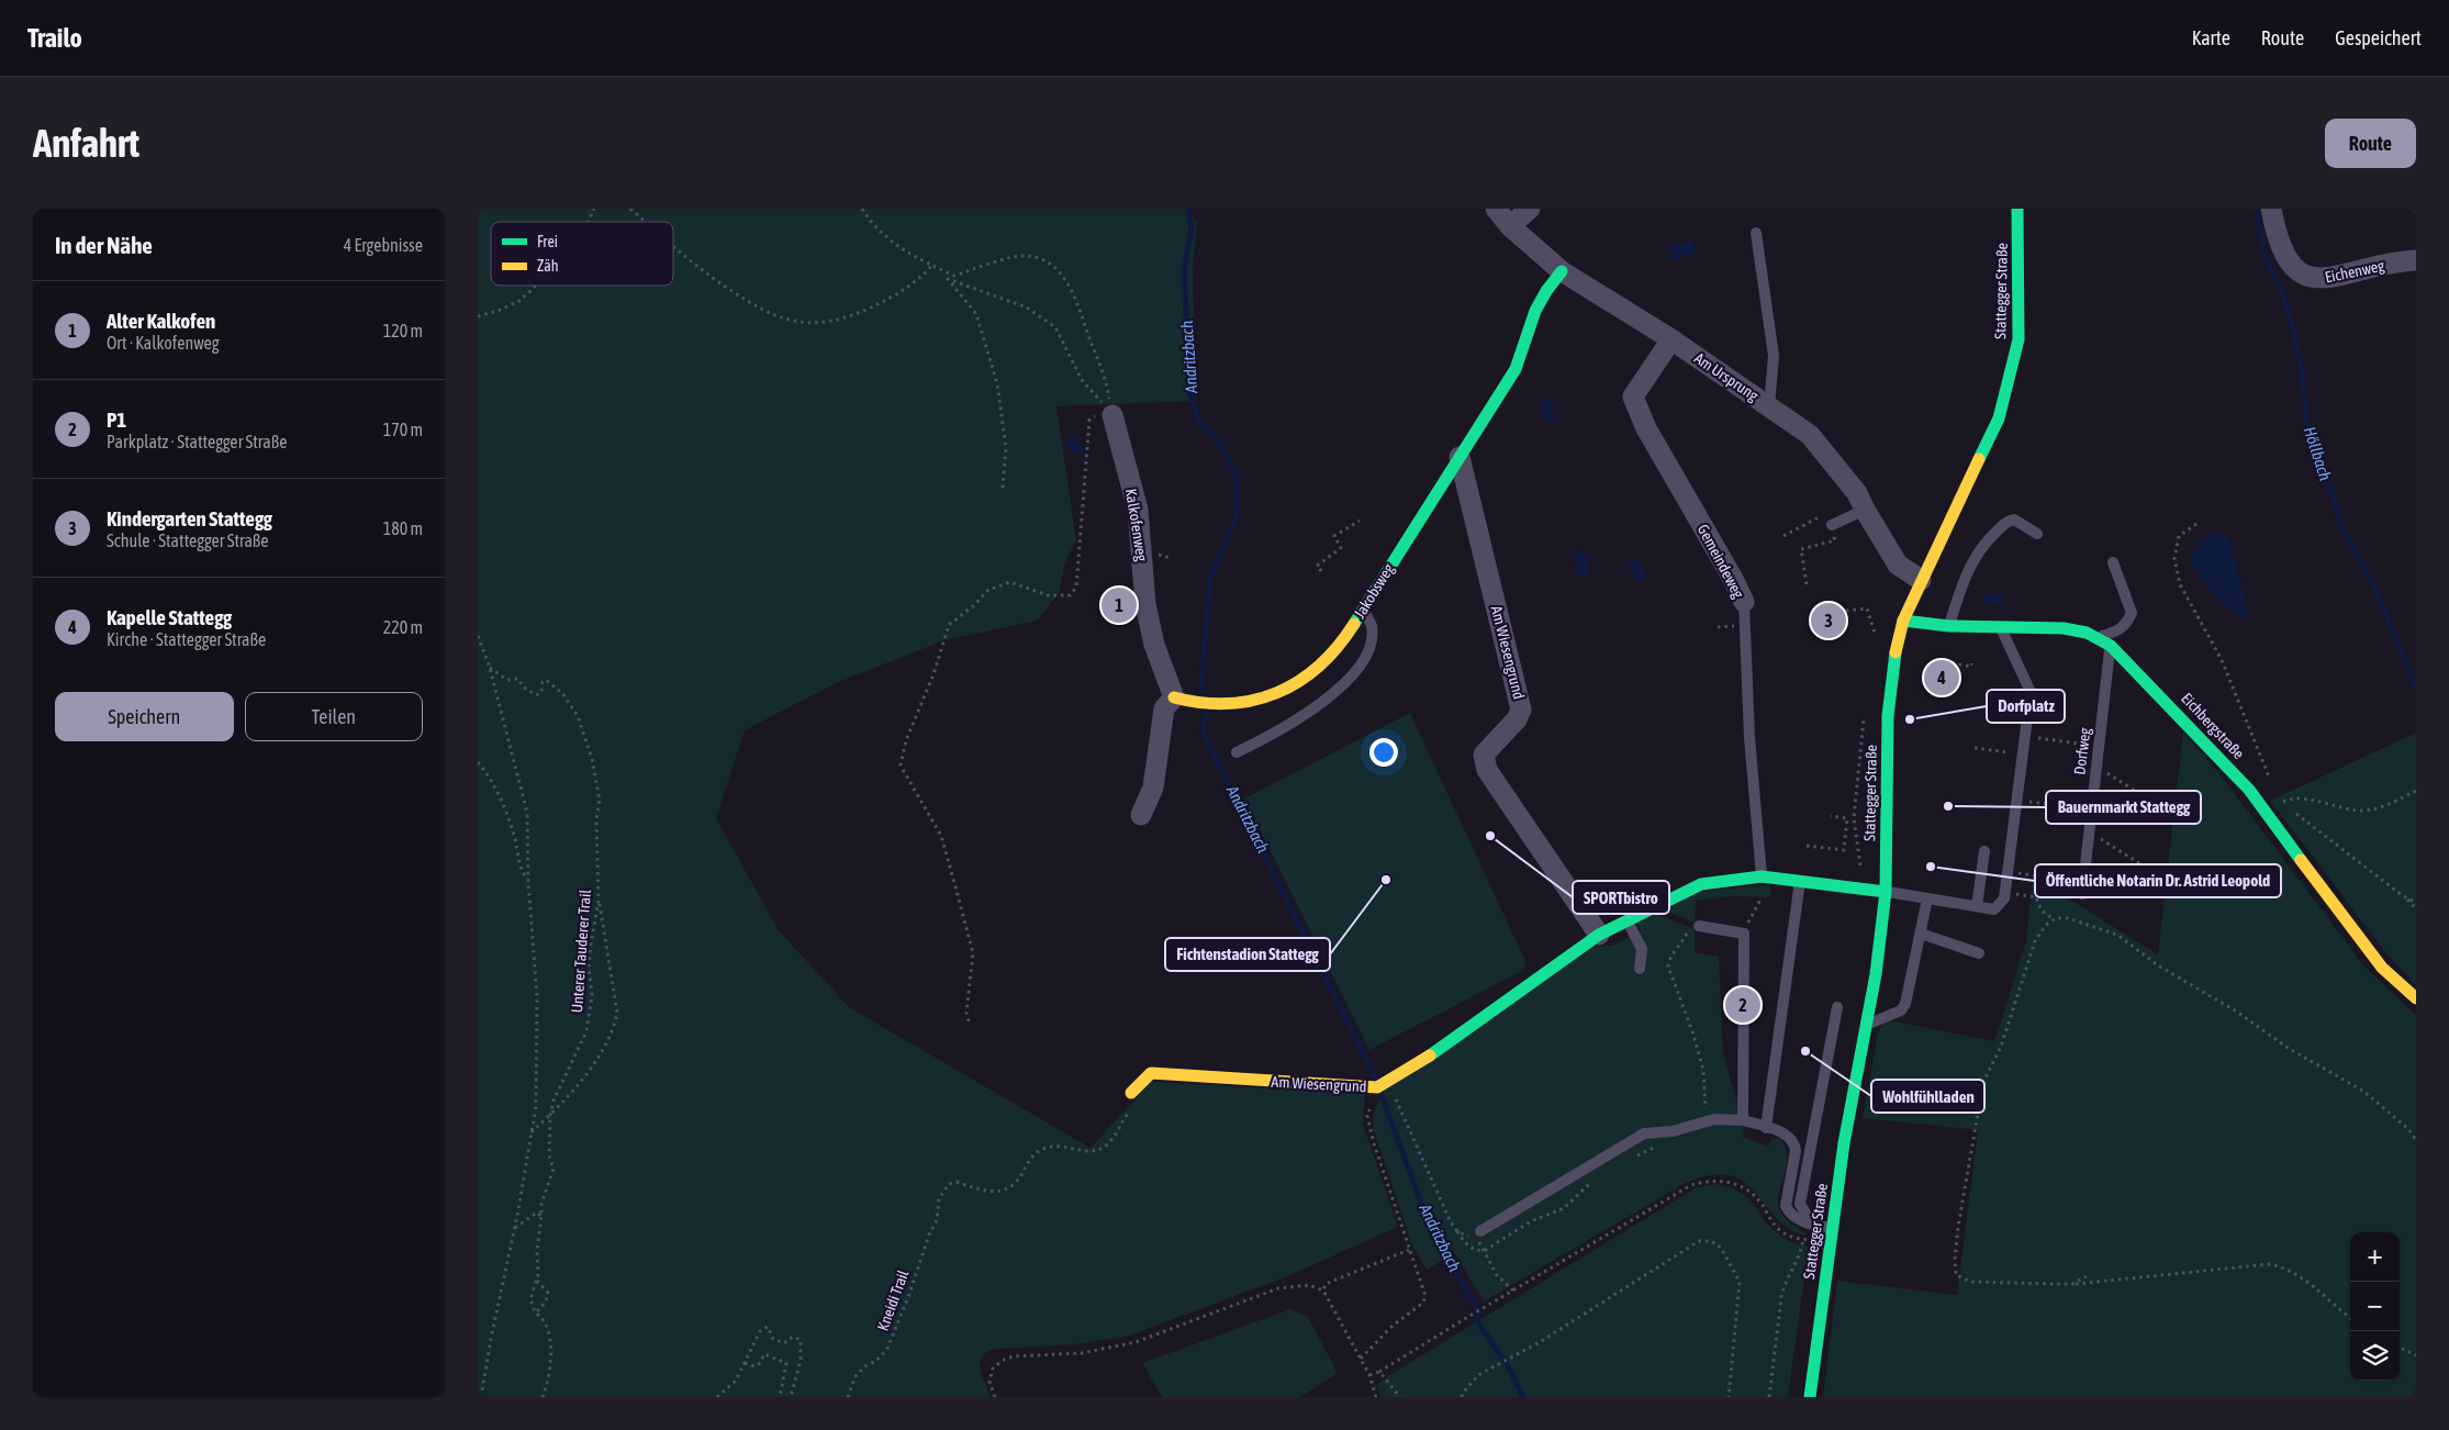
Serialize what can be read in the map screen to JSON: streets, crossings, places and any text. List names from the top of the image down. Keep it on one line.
{"streets":{"street":["Eichenweg","Stattegger Straße","Am Ursprung","Kalkofenweg","Gemeindeweg","Jakobsweg","Am Wiesengrund","Eichbergstraße"],"lane":["Dorfweg"],"path":["Unterer Tauderer Trail","Kneidi Trail"]},"crossings":[["Stattegger Straße","Am Ursprung"],["Stattegger Straße","Am Wiesengrund"],["Stattegger Straße","Eichbergstraße"],["Am Ursprung","Gemeindeweg"],["Am Ursprung","Jakobsweg"],["Kalkofenweg","Jakobsweg"],["Gemeindeweg","Am Wiesengrund"],["Jakobsweg","Am Wiesengrund"],["Eichbergstraße","Dorfweg"]],"water":["Andritzbach","Höllbach"],"places":["Dorfplatz","Bauernmarkt Stattegg","SPORTbistro","Öffentliche Notarin Dr. Astrid Leopold","Fichtenstadion Stattegg","Wohlfühlladen"],"legend":["Frei","Zäh"],"page":{"header":"Trailo","nav":["Karte","Route","Gespeichert"],"buttons":["Route",["Speichern","Teilen"]],"title":"Anfahrt","heading":["In der Nähe","4 Ergebnisse"],"list":[{"mark":"1","name":"Alter Kalkofen","note":"Ort · Kalkofenweg","value":"120 m"},{"mark":"2","name":"P1","note":"Parkplatz · Stattegger Straße","value":"170 m"},{"mark":"3","name":"Kindergarten Stattegg","note":"Schule · Stattegger Straße","value":"180 m"},{"mark":"4","name":"Kapelle Stattegg","note":"Kirche · Stattegger Straße","value":"220 m"}],"pins":["1","3","4","2"],"map_buttons":["+","−"]}}
